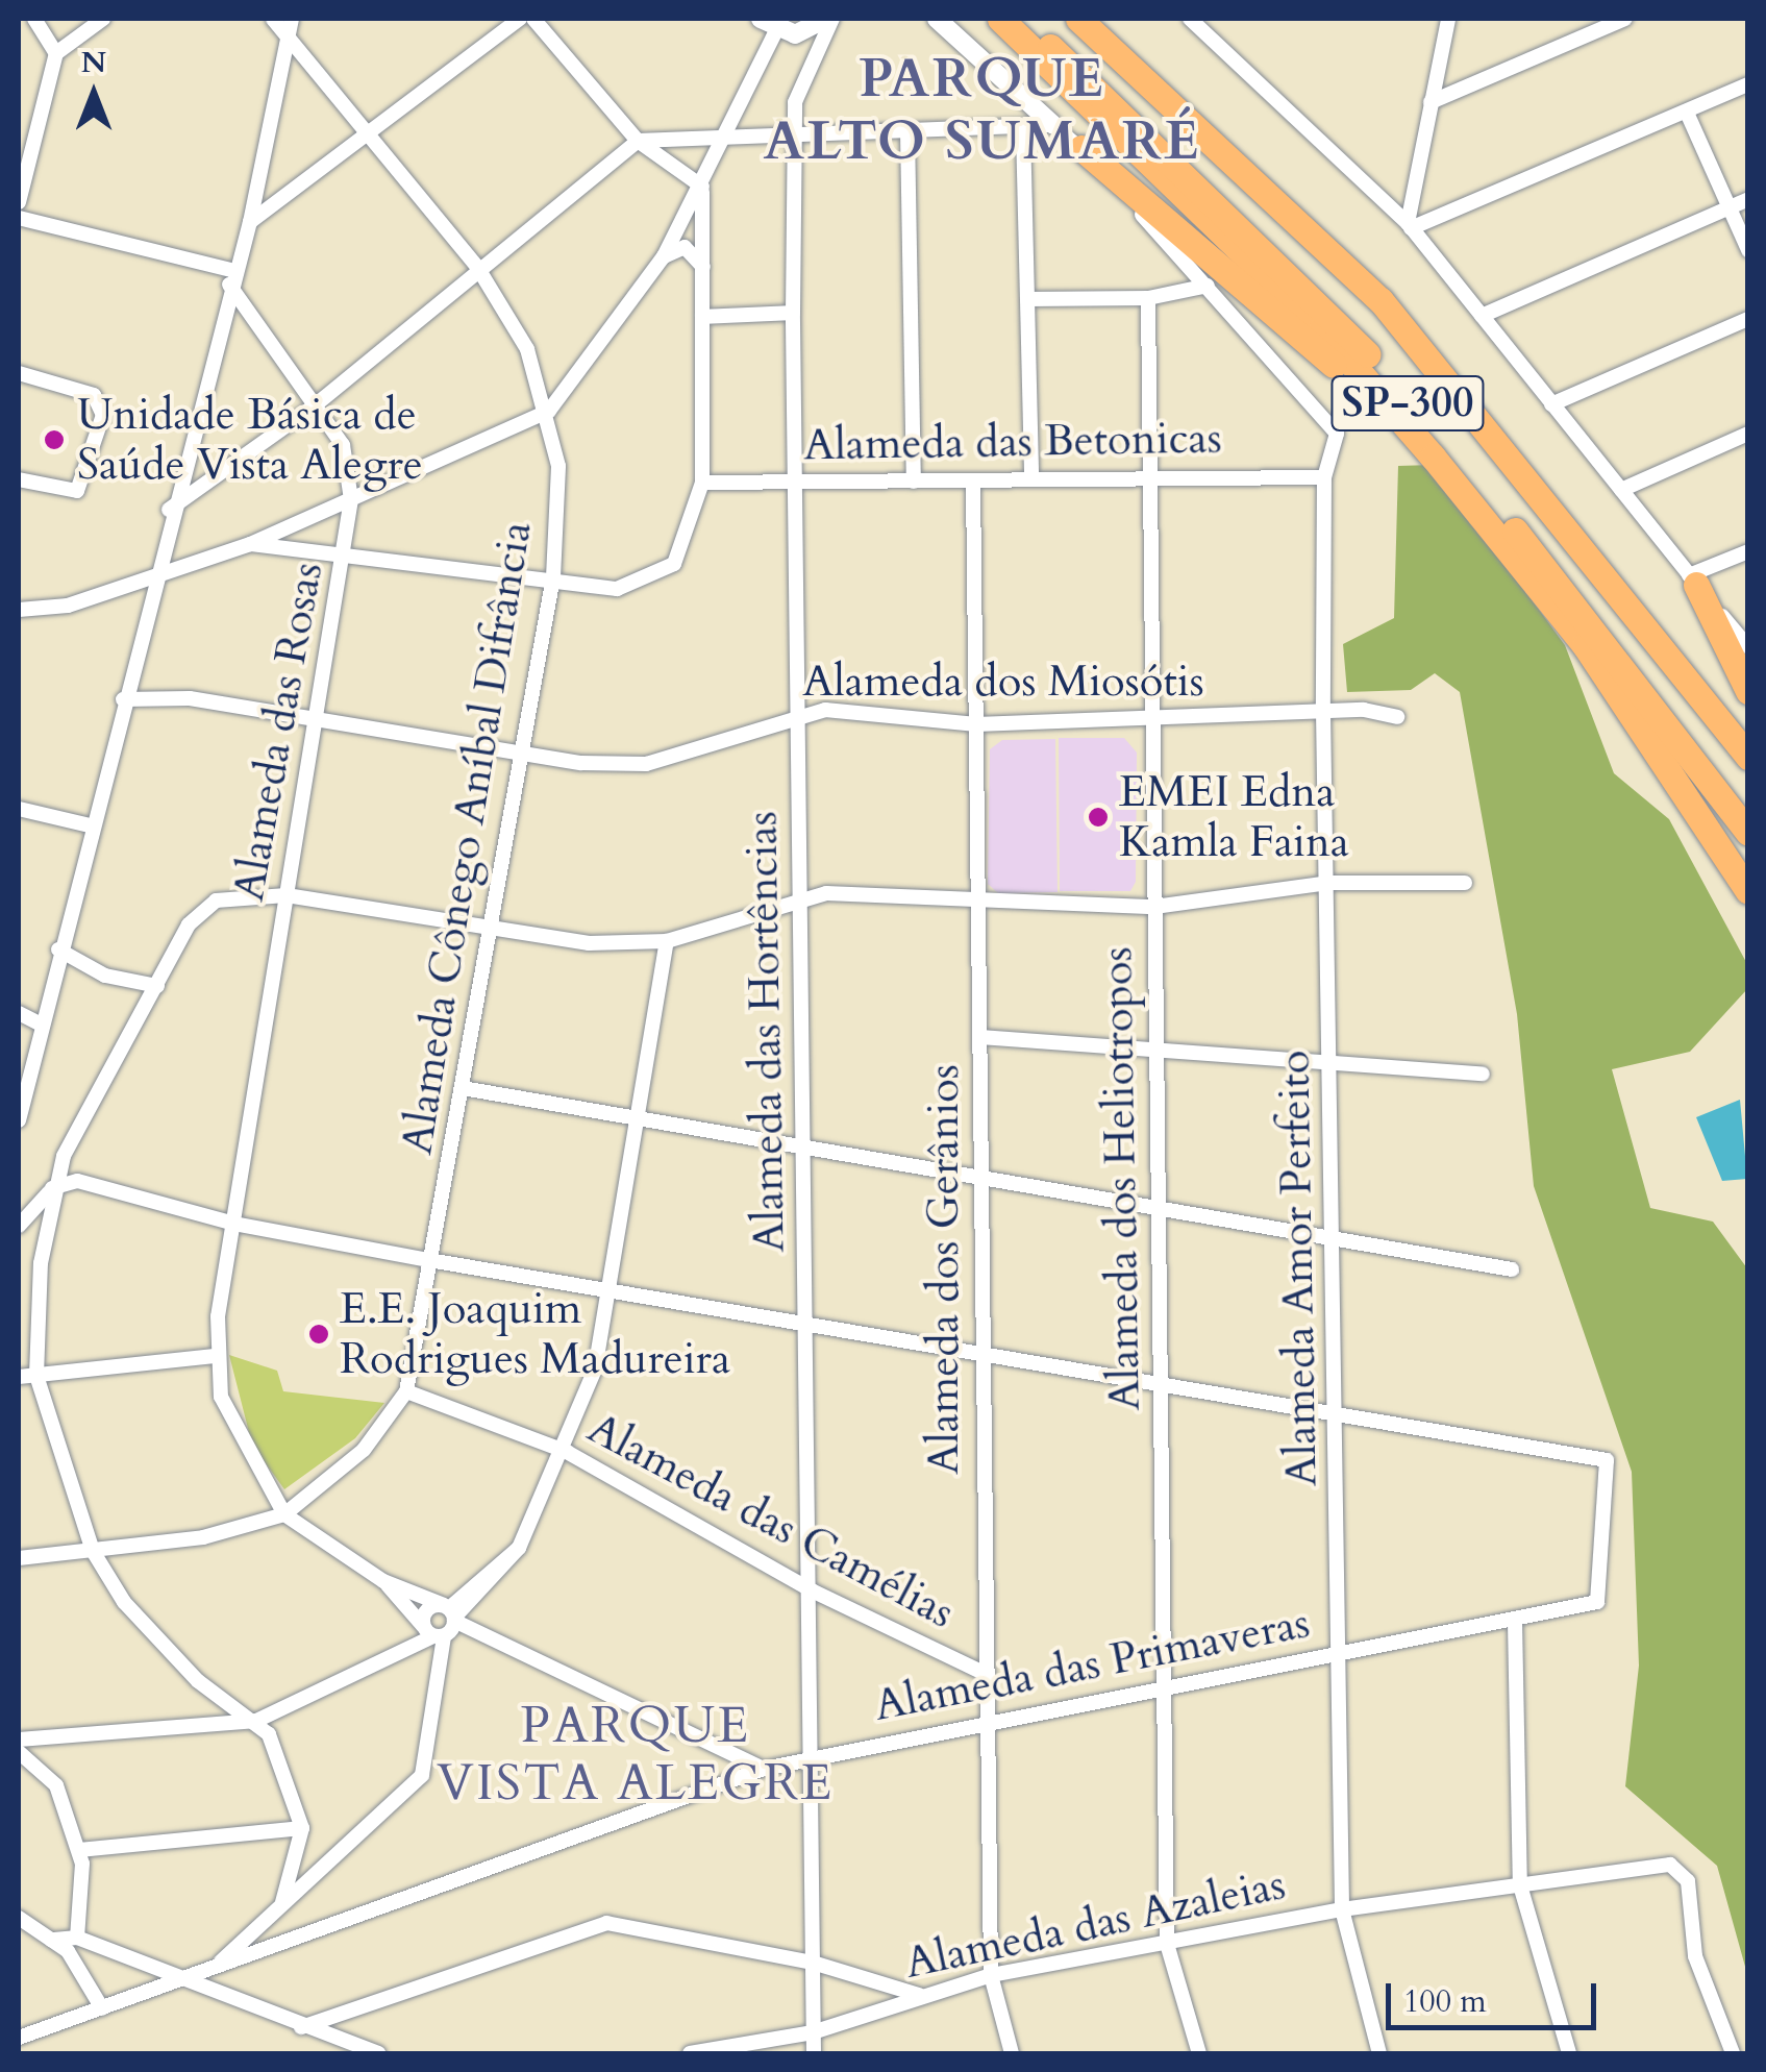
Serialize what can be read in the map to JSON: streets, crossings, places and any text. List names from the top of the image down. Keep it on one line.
{"streets":{"highway":["SP-300"],"street":["Alameda das Betonicas","Alameda dos Miosótis","Alameda das Rosas","Alameda Cônego Aníbal Difrância","Alameda das Hortências","Alameda dos Heliotropos","Alameda Amor Perfeito","Alameda dos Gerânios","Alameda das Camélias","Alameda das Primaveras","Alameda das Azaleias"]},"crossings":[["Alameda das Betonicas","Alameda das Hortências"],["Alameda das Betonicas","Alameda dos Heliotropos"],["Alameda das Betonicas","Alameda Amor Perfeito"],["Alameda das Betonicas","Alameda dos Gerânios"],["Alameda dos Miosótis","Alameda das Rosas"],["Alameda dos Miosótis","Alameda Cônego Aníbal Difrância"],["Alameda dos Miosótis","Alameda das Hortências"],["Alameda dos Miosótis","Alameda dos Heliotropos"],["Alameda dos Miosótis","Alameda Amor Perfeito"],["Alameda dos Miosótis","Alameda dos Gerânios"],["Alameda Cônego Aníbal Difrância","Alameda das Camélias"],["Alameda das Hortências","Alameda das Camélias"],["Alameda das Hortências","Alameda das Primaveras"],["Alameda das Hortências","Alameda das Azaleias"],["Alameda dos Heliotropos","Alameda das Primaveras"],["Alameda dos Heliotropos","Alameda das Azaleias"],["Alameda Amor Perfeito","Alameda das Primaveras"],["Alameda Amor Perfeito","Alameda das Azaleias"],["Alameda dos Gerânios","Alameda das Camélias"],["Alameda dos Gerânios","Alameda das Primaveras"],["Alameda dos Gerânios","Alameda das Azaleias"]],"districts":["PARQUE ALTO SUMARÉ","PARQUE VISTA ALEGRE"],"places":["Unidade Básica de Saúde Vista Alegre","EMEI Edna Kamla Faina","E.E. Joaquim Rodrigues Madureira"],"scale_bar":"100 m","north":"top"}
